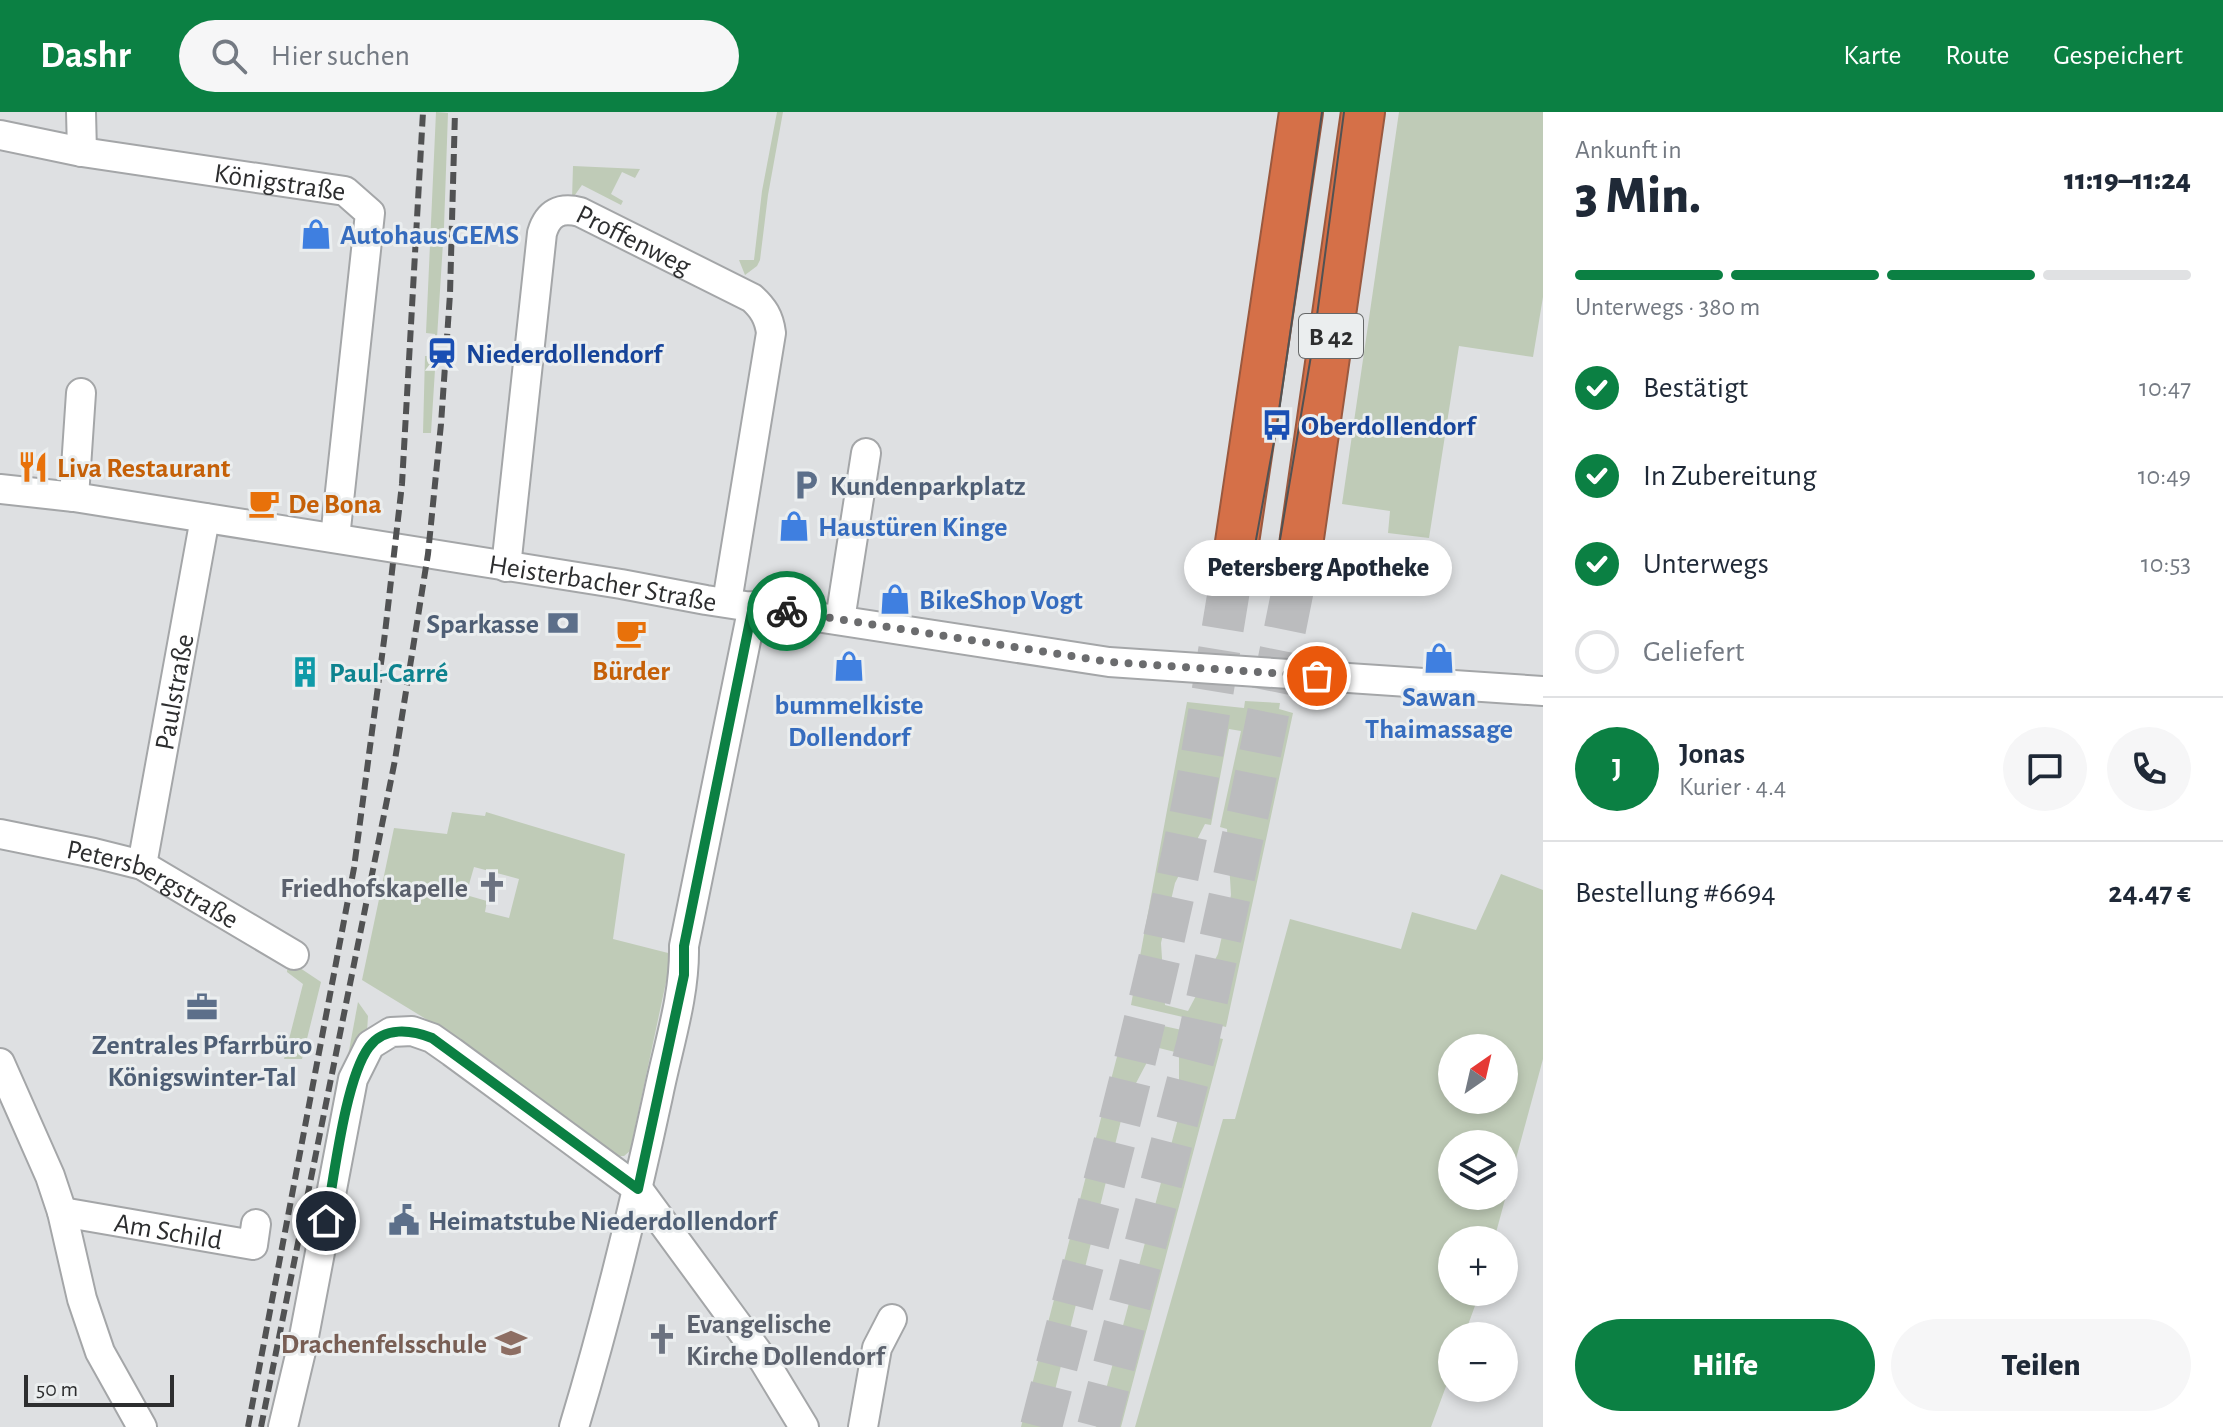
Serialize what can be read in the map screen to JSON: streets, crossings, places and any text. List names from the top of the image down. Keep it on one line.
{"streets":{"highway":["B 42"],"street":["Königstraße","Proffenweg","Heisterbacher Straße","Paulstraße","Petersbergstraße","Am Schild"]},"crossings":[["Königstraße","Heisterbacher Straße"],["Proffenweg","Heisterbacher Straße"],["Heisterbacher Straße","Paulstraße"],["Paulstraße","Petersbergstraße"]],"places":{"shop":["Autohaus GEMS","Haustüren Kinge","BikeShop Vogt","Sawan Thaimassage","bummelkiste Dollendorf"],"station":["Niederdollendorf"],"bus stop":["Oberdollendorf"],"restaurant":["Liva Restaurant"],"parking":["Kundenparkplatz"],"cafe":["De Bona","Bürder"],"bank":["Sparkasse"],"building":["Paul-Carré"],"other":["Petersberg Apotheke"],"church":["Friedhofskapelle","Evangelische Kirche Dollendorf"],"office":["Zentrales Pfarrbüro Königswinter-Tal"],"public building":["Heimatstube Niederdollendorf"],"school or university":["Drachenfelsschule"]},"scale_bar":"50 m","north":"top right","page":{"header":"Dashr","search":"Hier suchen","nav":["Karte","Route","Gespeichert"],"heading":["3 Min.","Ankunft in","11:19–11:24"],"panel":["Jonas","Kurier · 4.4","Bestellung #6694","24.47 €"],"bar":"Unterwegs · 380 m","list":[["Bestätigt","10:47"],["In Zubereitung","10:49"],["Unterwegs","10:53"],"Geliefert"],"bubble":"Petersberg Apotheke","round":"J","map_buttons":["+","−"],"buttons":["Hilfe","Teilen"],"scale":"50 m"}}
